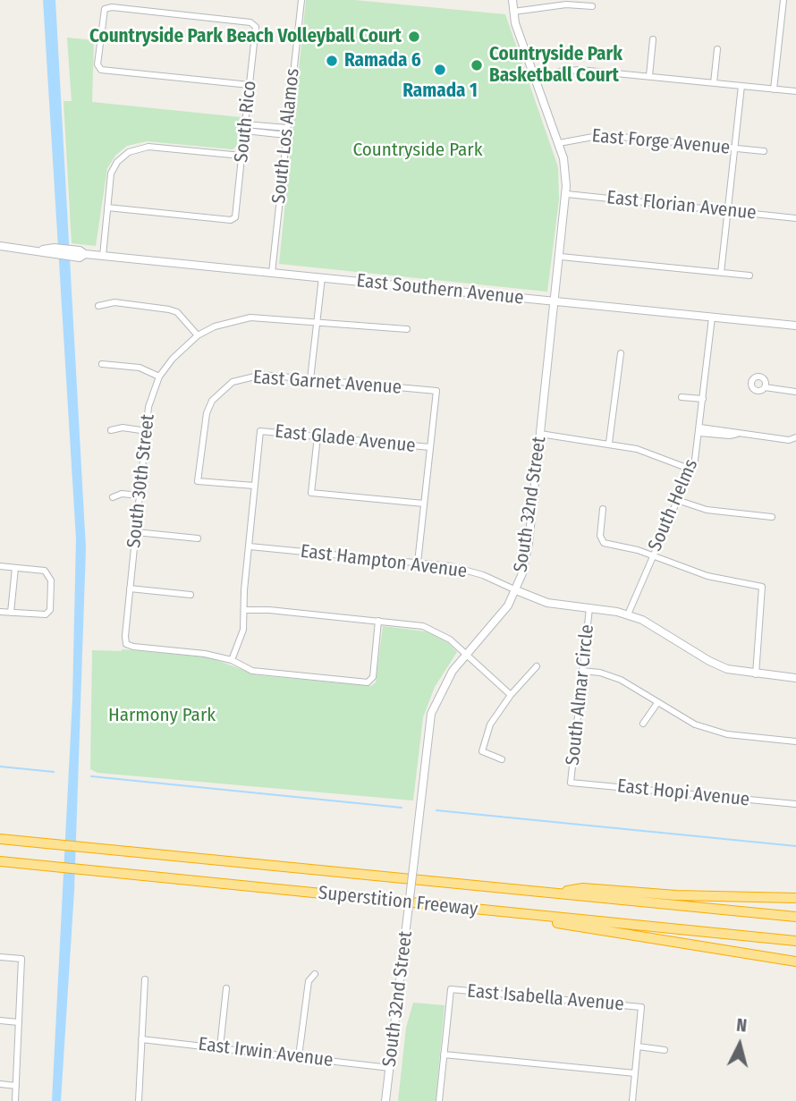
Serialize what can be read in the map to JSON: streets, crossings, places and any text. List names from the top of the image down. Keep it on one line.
{"streets":{"highway":["Superstition Freeway"],"street":["South Rico","South Los Alamos","East Forge Avenue","East Florian Avenue","East Southern Avenue","East Garnet Avenue","East Glade Avenue","South 30th Street","South 32nd Street","South Helms","East Hampton Avenue","South Almar Circle","East Hopi Avenue","East Isabella Avenue","East Irwin Avenue"]},"crossings":[["South Los Alamos","East Southern Avenue"],["East Forge Avenue","South 32nd Street"],["East Florian Avenue","South 32nd Street"],["East Southern Avenue","South 32nd Street"],["East Southern Avenue","South Helms"],["East Garnet Avenue","East Glade Avenue"],["South 32nd Street","East Hampton Avenue"],["South 32nd Street","East Irwin Avenue"],["South Helms","East Hampton Avenue"],["East Hampton Avenue","South Almar Circle"],["South Almar Circle","East Hopi Avenue"]],"parks":["Countryside Park","Harmony Park"],"places":["Countryside Park Beach Volleyball Court","Ramada 6","Countryside Park Basketball Court","Ramada 1"],"north":"top"}
